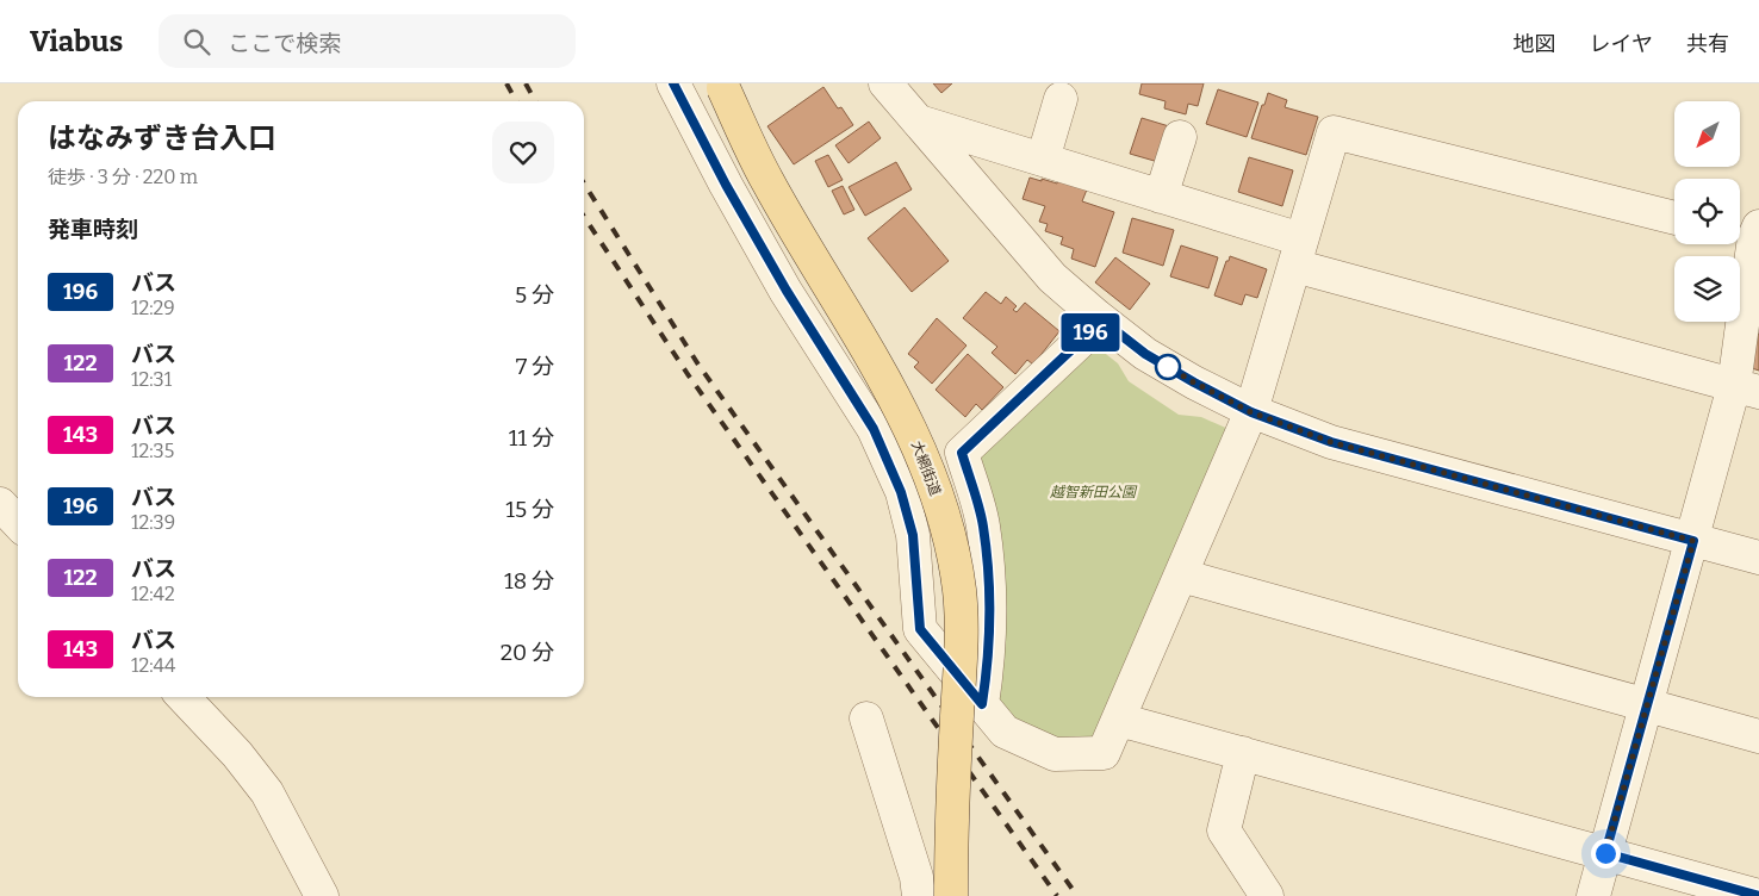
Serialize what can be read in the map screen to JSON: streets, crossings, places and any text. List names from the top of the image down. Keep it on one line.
{"streets":{"main road":["大網街道"]},"parks":["越智新田公園"],"lines":["bus line 196"],"north":"bottom left","page":{"header":"Viabus","search":"ここで検索","nav":["地図","レイヤ","共有"],"on_map":"196","heading":[["はなみずき台入口","徒歩 · 3 分 · 220 m"],"発車時刻"],"list":[{"mark":"196","name":"バス","note":"12:29","value":"5 分"},{"mark":"122","name":"バス","note":"12:31","value":"7 分"},{"mark":"143","name":"バス","note":"12:35","value":"11 分"},{"mark":"196","name":"バス","note":"12:39","value":"15 分"},{"mark":"122","name":"バス","note":"12:42","value":"18 分"},{"mark":"143","name":"バス","note":"12:44","value":"20 分"}]}}
